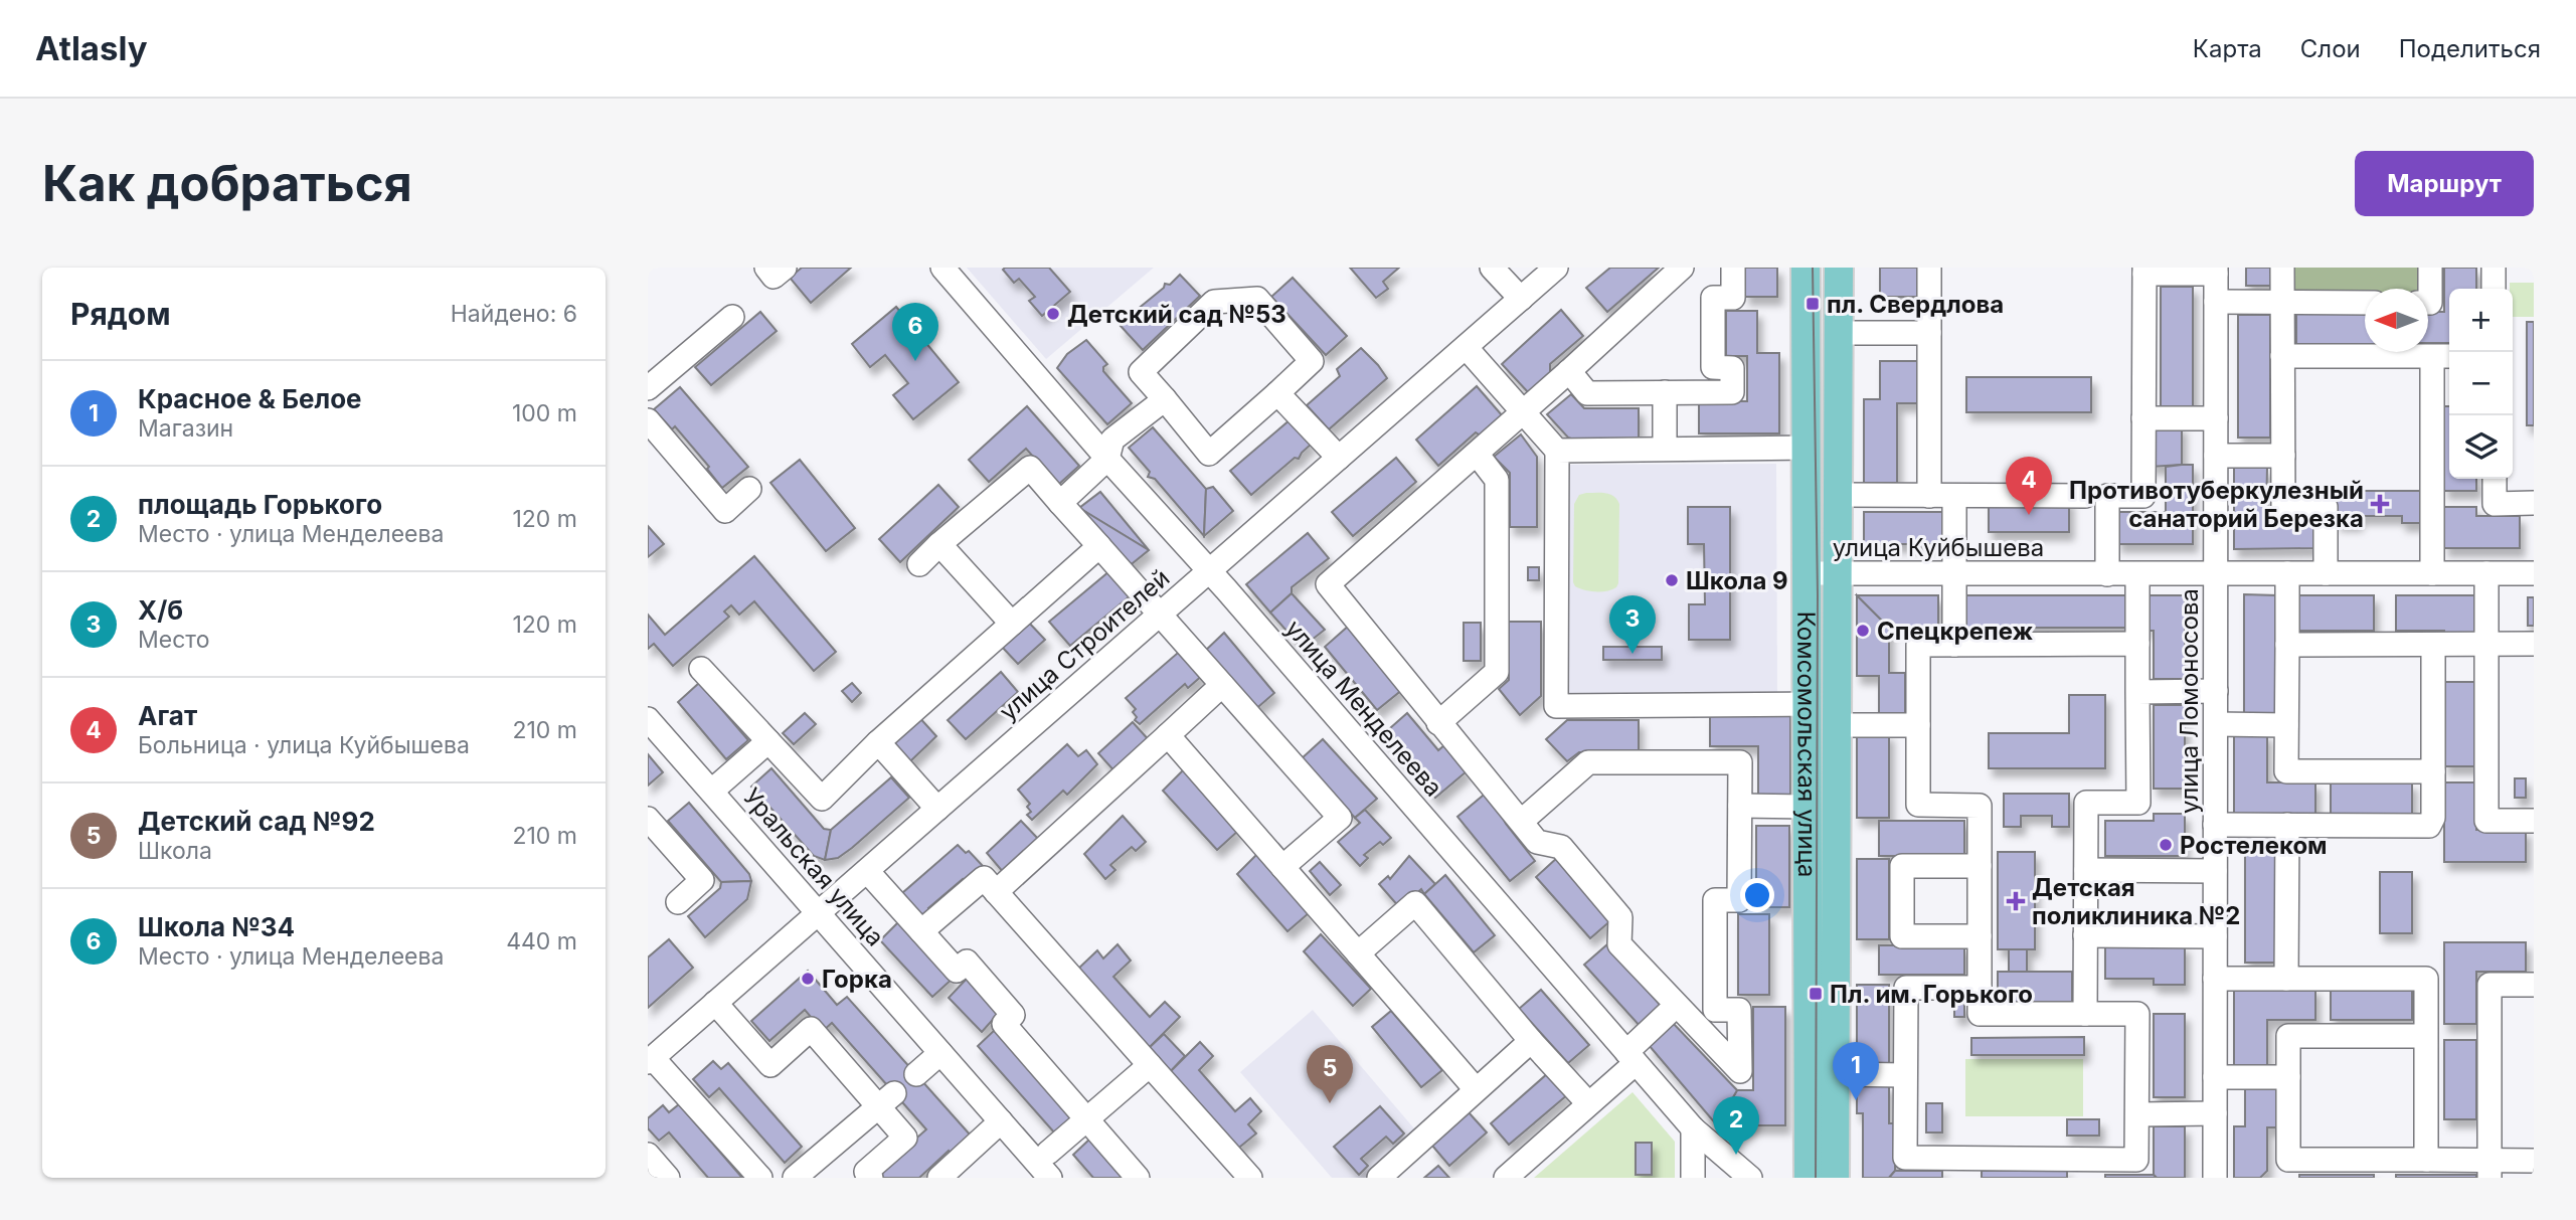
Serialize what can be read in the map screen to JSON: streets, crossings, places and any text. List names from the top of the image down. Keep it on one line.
{"streets":{"main road":["Комсомольская улица"],"street":["улица Куйбышева","улица Строителей","улица Ломоносова","улица Менделеева","Уральская улица"]},"crossings":[["улица Куйбышева","улица Ломоносова"],["улица Куйбышева","Комсомольская улица"],["улица Строителей","улица Менделеева"],["улица Строителей","Уральская улица"]],"places":{"transit":["пл. Свердлова","Пл. им. Горького"],"other":["Детский сад №53","Школа 9","Спецкрепеж","Ростелеком","Горка"],"health":["Противотуберкулезный санаторий Березка","Детская поликлиника №2"]},"north":"left","page":{"header":"Atlasly","nav":["Карта","Слои","Поделиться"],"buttons":"Маршрут","title":"Как добраться","heading":["Рядом","Найдено: 6"],"map_buttons":["+","−"],"pins":["6","4","3","1","5","2"],"list":[{"mark":"1","name":"Красное & Белое","note":"Магазин","value":"100 m"},{"mark":"2","name":"площадь Горького","note":"Место · улица Менделеева","value":"120 m"},{"mark":"3","name":"Х/б","note":"Место","value":"120 m"},{"mark":"4","name":"Агат","note":"Больница · улица Куйбышева","value":"210 m"},{"mark":"5","name":"Детский сад №92","note":"Школа","value":"210 m"},{"mark":"6","name":"Школа №34","note":"Место · улица Менделеева","value":"440 m"}]}}
